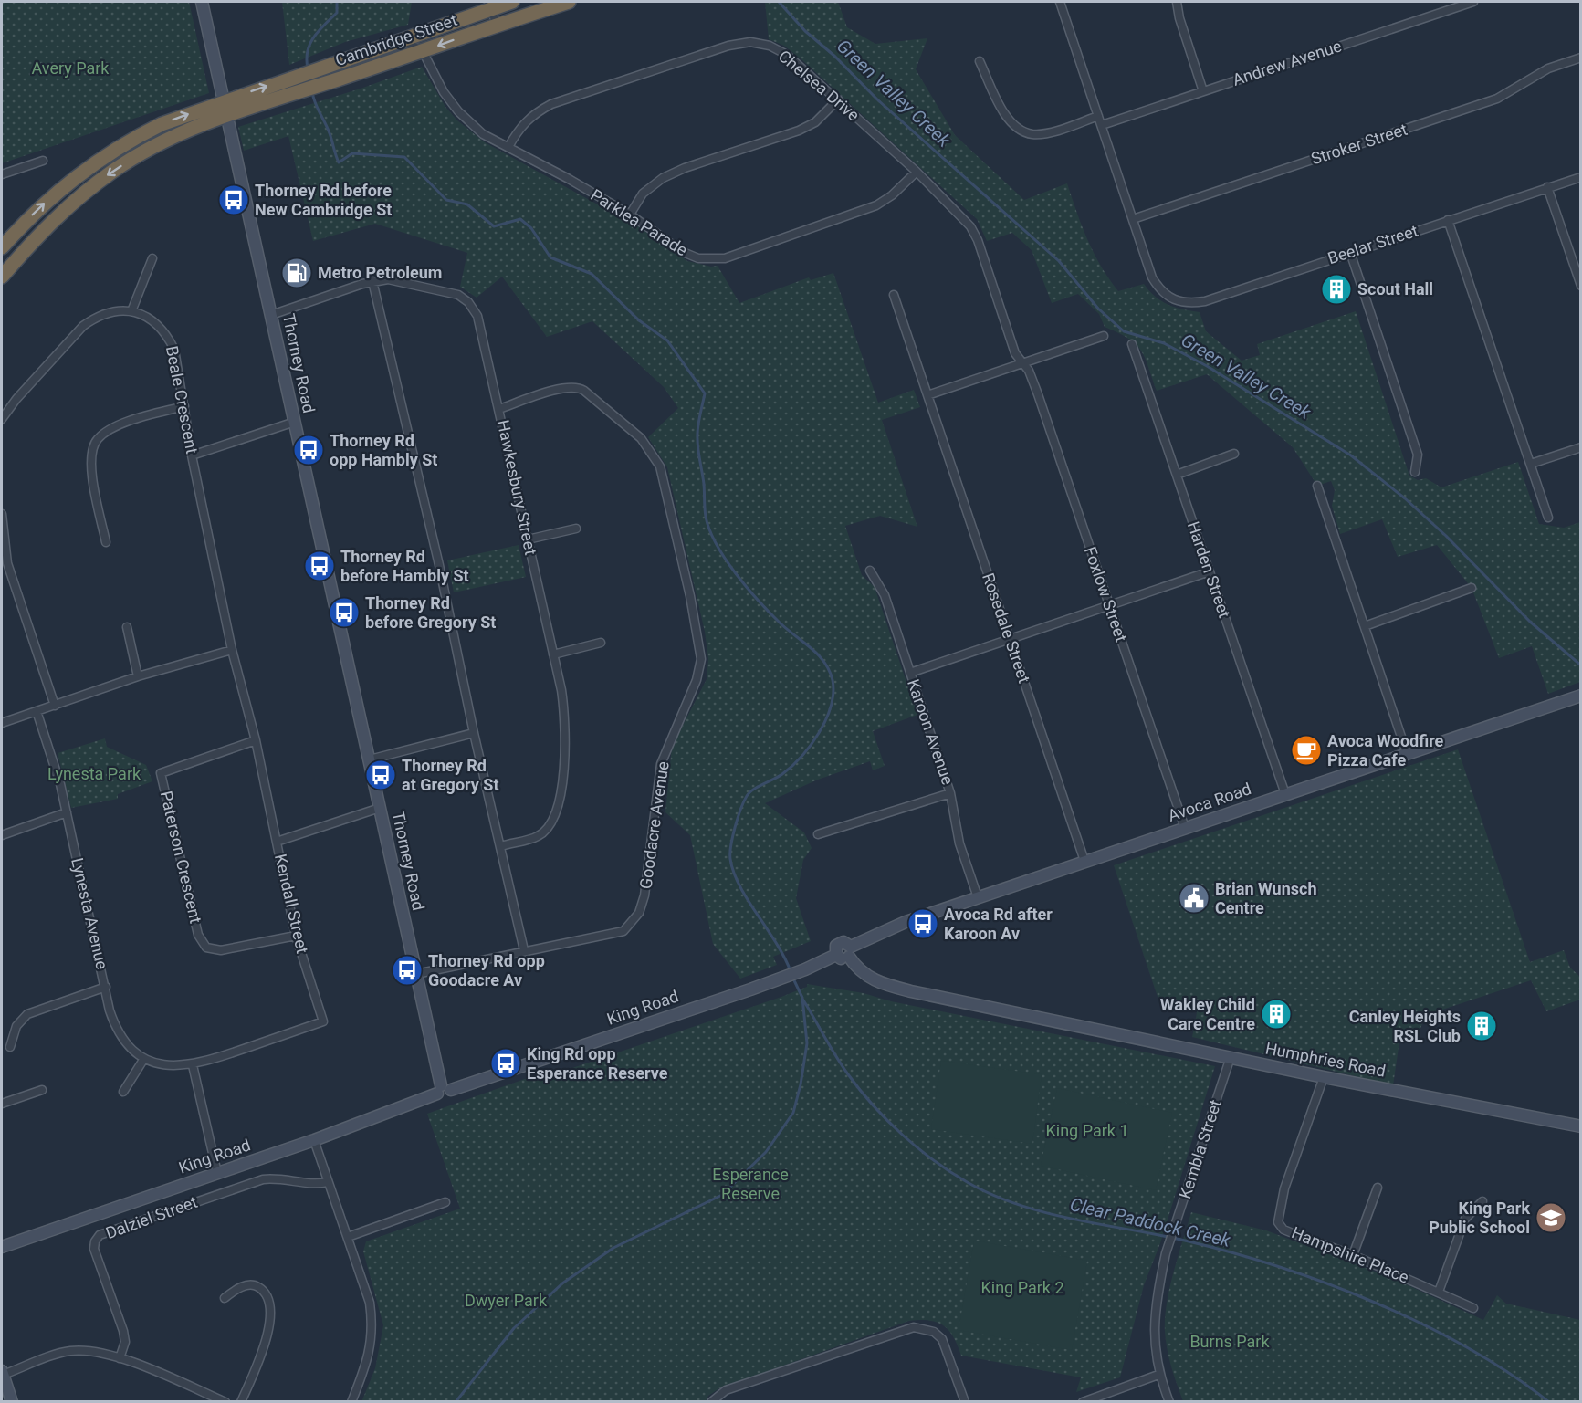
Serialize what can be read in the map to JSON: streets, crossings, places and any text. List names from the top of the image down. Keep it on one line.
{"streets":{"highway":["Cambridge Street"],"street":["Andrew Avenue","Chelsea Drive","Stroker Street","Parklea Parade","Beelar Street","Thorney Road","Beale Crescent","Hawkesbury Street","Harden Street","Foxlow Street","Rosedale Street","Karoon Avenue","Avoca Road","Goodacre Avenue","Paterson Crescent","Kendall Street","Lynesta Avenue","King Road","Humphries Road","Kembla Street","Dalziel Street","Hampshire Place"]},"crossings":[["Cambridge Street","Parklea Parade"],["Cambridge Street","Thorney Road"],["Chelsea Drive","Parklea Parade"],["Chelsea Drive","Foxlow Street"],["Stroker Street","Beelar Street"],["Thorney Road","Hawkesbury Street"],["Thorney Road","Goodacre Avenue"],["Thorney Road","King Road"],["Beale Crescent","Kendall Street"],["Hawkesbury Street","Goodacre Avenue"],["Harden Street","Avoca Road"],["Foxlow Street","Avoca Road"],["Rosedale Street","Avoca Road"],["Karoon Avenue","Avoca Road"],["Avoca Road","King Road"],["Avoca Road","Humphries Road"],["Paterson Crescent","Kendall Street"],["King Road","Humphries Road"],["Humphries Road","Kembla Street"],["Humphries Road","Hampshire Place"]],"water":["Green Valley Creek","Clear Paddock Creek"],"parks":["Avery Park","Lynesta Park","King Park 1","Esperance Reserve","King Park 2","Dwyer Park","Burns Park"],"places":{"bus stop":["Thorney Rd before New Cambridge St","Thorney Rd opp Hambly St","Thorney Rd before Hambly St","Thorney Rd before Gregory St","Thorney Rd at Gregory St","Avoca Rd after Karoon Av","Thorney Rd opp Goodacre Av","King Rd opp Esperance Reserve"],"fuel station":["Metro Petroleum"],"building":["Scout Hall","Wakley Child Care Centre","Canley Heights RSL Club"],"cafe":["Avoca Woodfire Pizza Cafe"],"public building":["Brian Wunsch Centre"],"school or university":["King Park Public School"]}}
